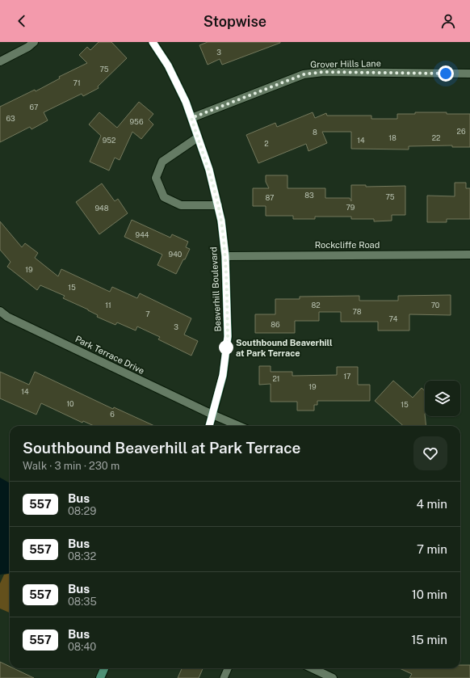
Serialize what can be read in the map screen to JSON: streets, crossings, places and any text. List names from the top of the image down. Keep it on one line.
{"streets":{"street":["Grover Hills Lane","Rockcliffe Road","Beaverhill Boulevard","Park Terrace Drive"]},"crossings":[["Grover Hills Lane","Beaverhill Boulevard"],["Rockcliffe Road","Beaverhill Boulevard"],["Beaverhill Boulevard","Park Terrace Drive"]],"places":["Southbound Beaverhill at Park Terrace"],"lines":["bus line 557"],"house_numbers":["3","75","71","67","63","956","26","8","18","22","952","14","2","83","75","87","79","948","944","940","19","15","11","82","70","78","7","74","86","3","17","21","19","14","10","15","6"],"page":{"header":"Stopwise","heading":["Southbound Beaverhill at Park Terrace","Walk · 3 min · 230 m"],"list":[{"mark":"557","name":"Bus","note":"08:29","value":"4 min"},{"mark":"557","name":"Bus","note":"08:32","value":"7 min"},{"mark":"557","name":"Bus","note":"08:35","value":"10 min"},{"mark":"557","name":"Bus","note":"08:40","value":"15 min"}]}}
